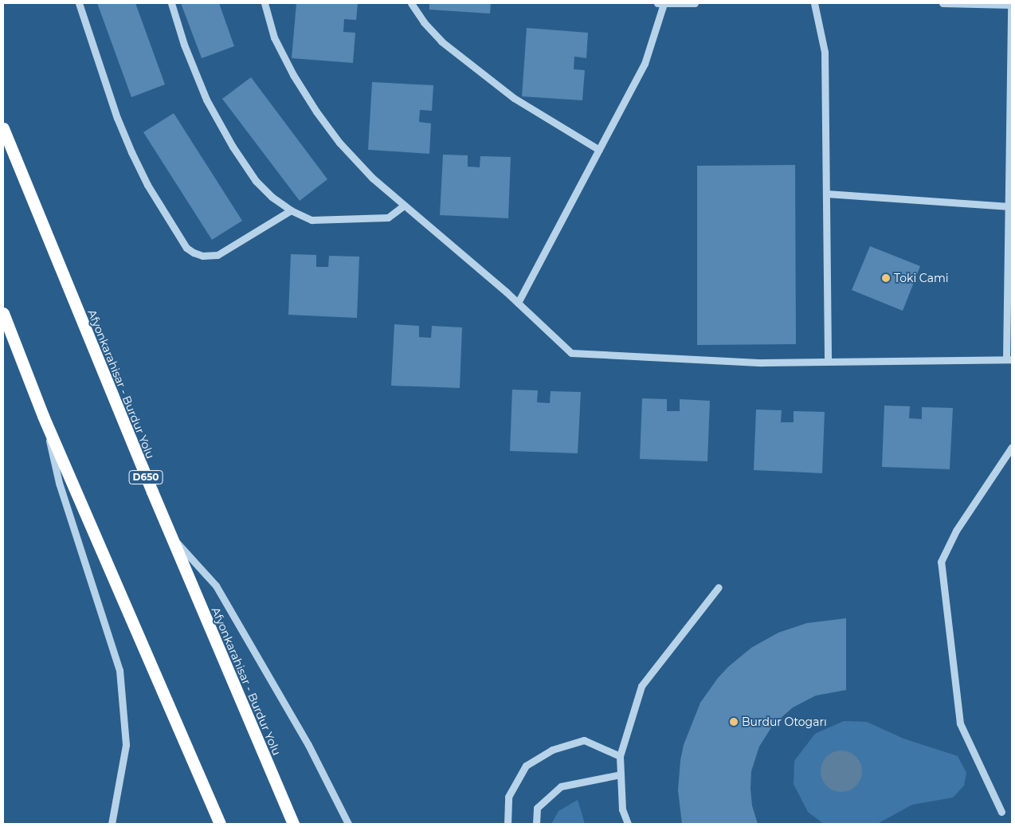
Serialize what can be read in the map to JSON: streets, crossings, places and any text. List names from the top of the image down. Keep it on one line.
{"streets":{"highway":["Afyonkarahisar - Burdur Yolu","D650"]},"places":["Toki Cami","Burdur Otogarı"]}
